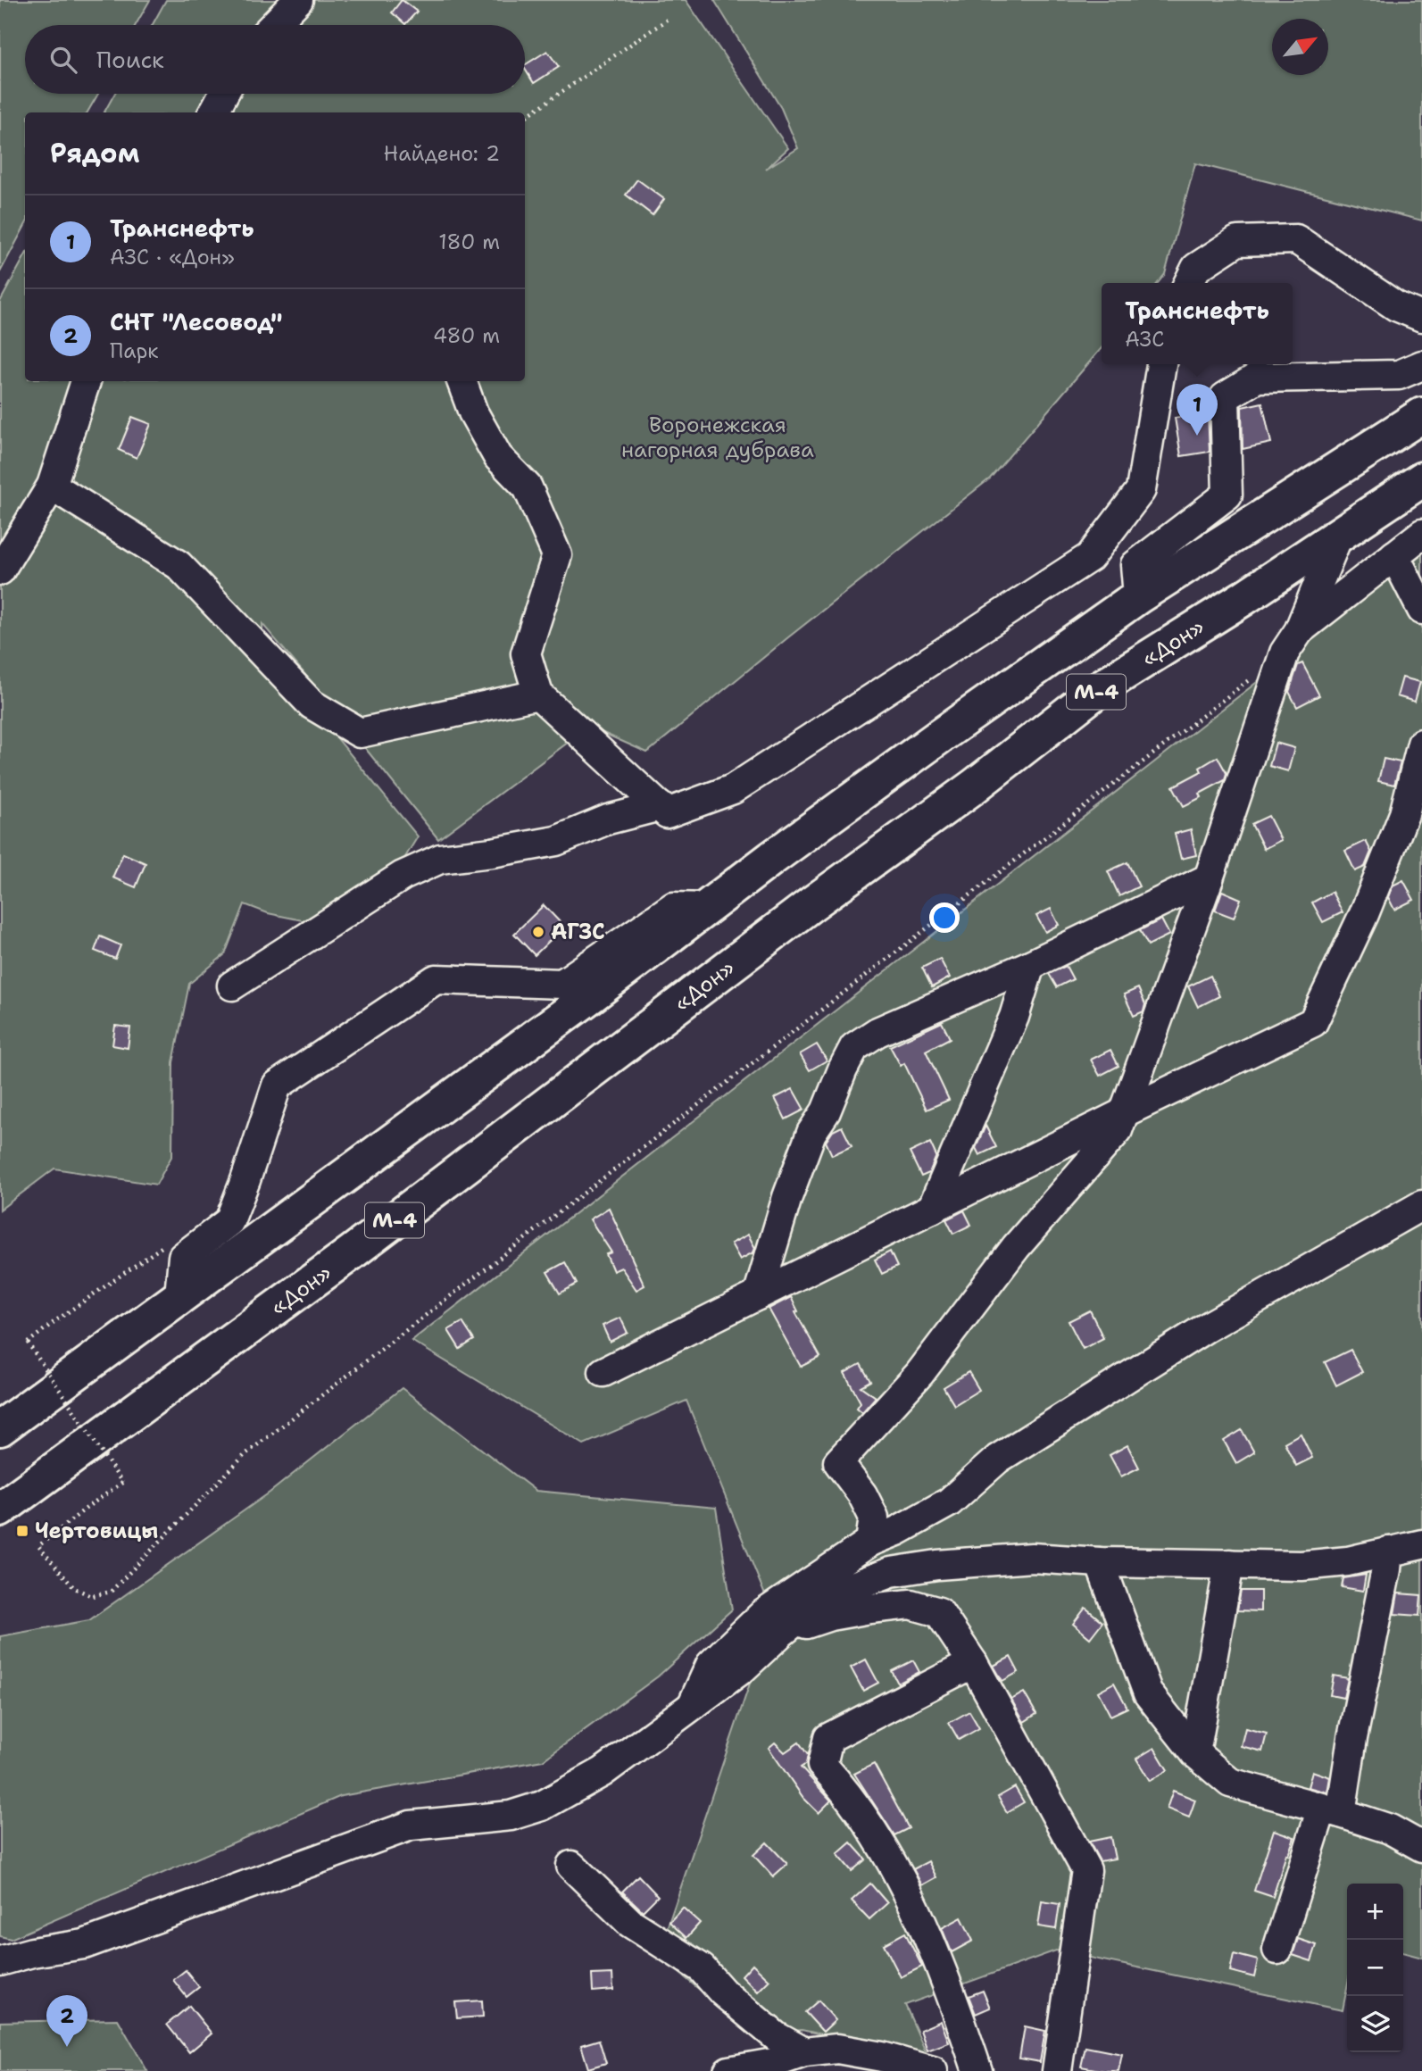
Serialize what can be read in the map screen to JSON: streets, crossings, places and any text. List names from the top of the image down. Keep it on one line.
{"streets":{"highway":["«Дон»","М-4"]},"parks":["Воронежская нагорная дубрава"],"places":{"other":["АГЗС"],"transit":["Чертовицы"]},"north":"top right","page":{"search":"Поиск","heading":["Рядом","Найдено: 2"],"list":[{"mark":"1","name":"Транснефть","note":"АЗС · «Дон»","value":"180 m"},{"mark":"2","name":"СНТ \"Лесовод\"","note":"Парк","value":"480 m"}],"popup":["Транснефть","АЗС"],"pins":["1","2"],"map_buttons":["+","−"]}}
